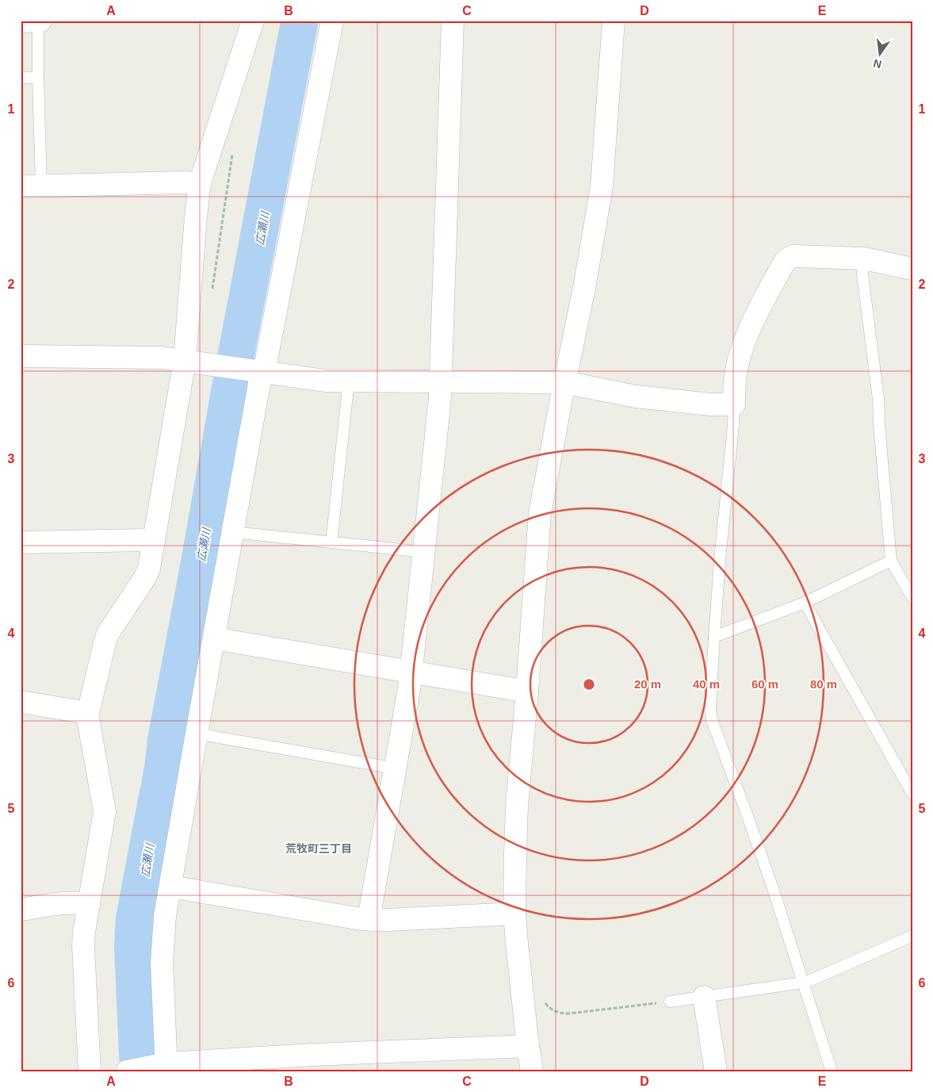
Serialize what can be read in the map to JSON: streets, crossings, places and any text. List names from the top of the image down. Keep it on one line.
{"districts":["荒牧町三丁目"],"water":["広瀬川"],"north":"bottom","grid":{"columns":["A","B","C","D","E"],"rows":["1","2","3","4","5","6"]},"rings":["20 m","40 m","60 m","80 m"]}
